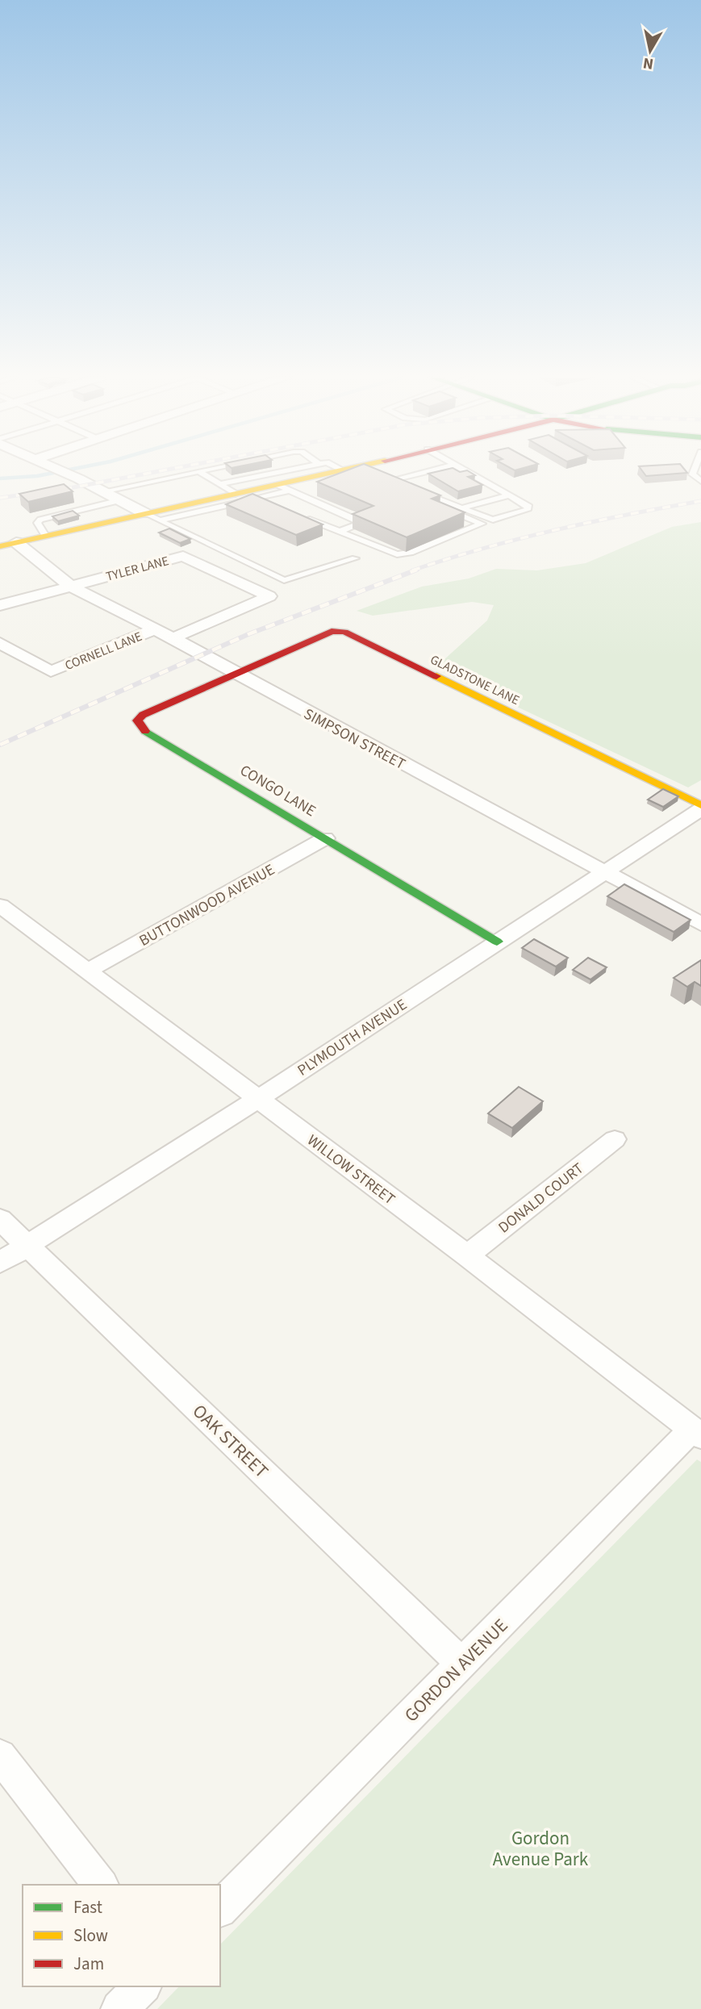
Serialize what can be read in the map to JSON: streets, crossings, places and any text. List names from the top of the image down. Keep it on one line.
{"streets":{"street":["TYLER LANE","CORNELL LANE","GLADSTONE LANE","SIMPSON STREET","CONGO LANE","BUTTONWOOD AVENUE","PLYMOUTH AVENUE","WILLOW STREET","DONALD COURT","OAK STREET","GORDON AVENUE"]},"crossings":[["TYLER LANE","SIMPSON STREET"],["CORNELL LANE","SIMPSON STREET"],["GLADSTONE LANE","SIMPSON STREET"],["GLADSTONE LANE","CONGO LANE"],["GLADSTONE LANE","PLYMOUTH AVENUE"],["SIMPSON STREET","CONGO LANE"],["SIMPSON STREET","PLYMOUTH AVENUE"],["CONGO LANE","BUTTONWOOD AVENUE"],["CONGO LANE","PLYMOUTH AVENUE"],["BUTTONWOOD AVENUE","WILLOW STREET"],["PLYMOUTH AVENUE","WILLOW STREET"],["PLYMOUTH AVENUE","OAK STREET"],["WILLOW STREET","DONALD COURT"],["WILLOW STREET","GORDON AVENUE"],["OAK STREET","GORDON AVENUE"]],"parks":["Gordon Avenue Park"],"legend":["Fast","Slow","Jam"],"north":"bottom"}
